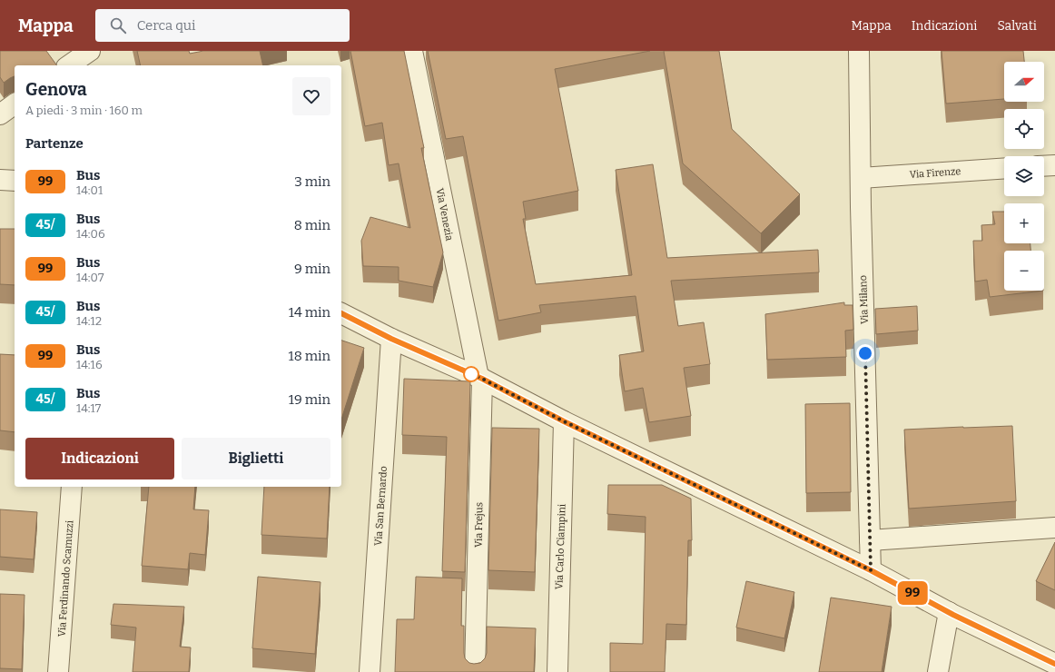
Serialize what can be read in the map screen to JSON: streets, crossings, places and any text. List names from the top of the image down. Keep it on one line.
{"streets":{"street":["Via Firenze","Via Venezia","Via Milano","Via San Bernardo","Via Frejus","Via Carlo Ciampini","Via Ferdinando Scamuzzi"]},"crossings":[["Via Firenze","Via Milano"],["Via Venezia","Via Frejus"]],"lines":["bus line 99"],"north":"right","page":{"header":"Mappa","search":"Cerca qui","nav":["Mappa","Indicazioni","Salvati"],"on_map":"99","map_buttons":["+","−"],"heading":[["Genova","A piedi · 3 min · 160 m"],"Partenze"],"list":[{"mark":"99","name":"Bus","note":"14:01","value":"3 min"},{"mark":"45/","name":"Bus","note":"14:06","value":"8 min"},{"mark":"99","name":"Bus","note":"14:07","value":"9 min"},{"mark":"45/","name":"Bus","note":"14:12","value":"14 min"},{"mark":"99","name":"Bus","note":"14:16","value":"18 min"},{"mark":"45/","name":"Bus","note":"14:17","value":"19 min"}],"buttons":["Indicazioni","Biglietti"]}}
